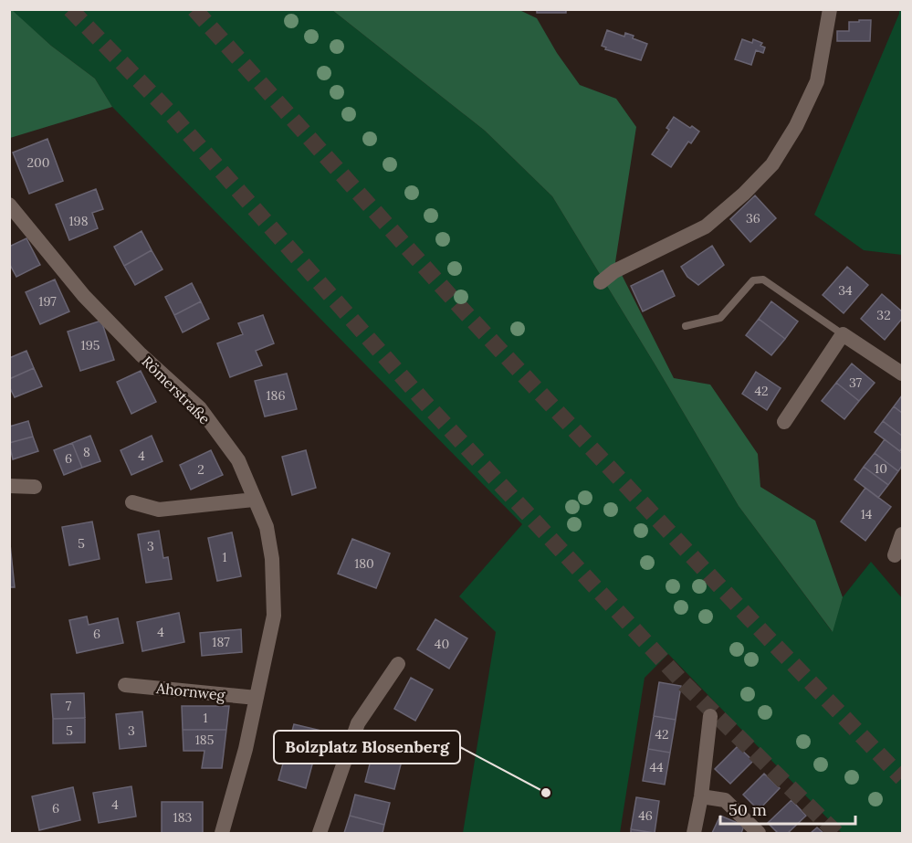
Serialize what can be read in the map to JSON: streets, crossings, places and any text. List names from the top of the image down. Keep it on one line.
{"streets":{"street":["Römerstraße","Ahornweg"]},"crossings":[["Römerstraße","Ahornweg"]],"places":["Bolzplatz Blosenberg"],"house_numbers":["200","36","198","34","197","32","195","37","42","186","8","4","6","10","2","14","5","3","1","180","4","6","187","40","7","1","5","3","42","185","44","4","6","46","183"],"scale_bar":"50 m"}
